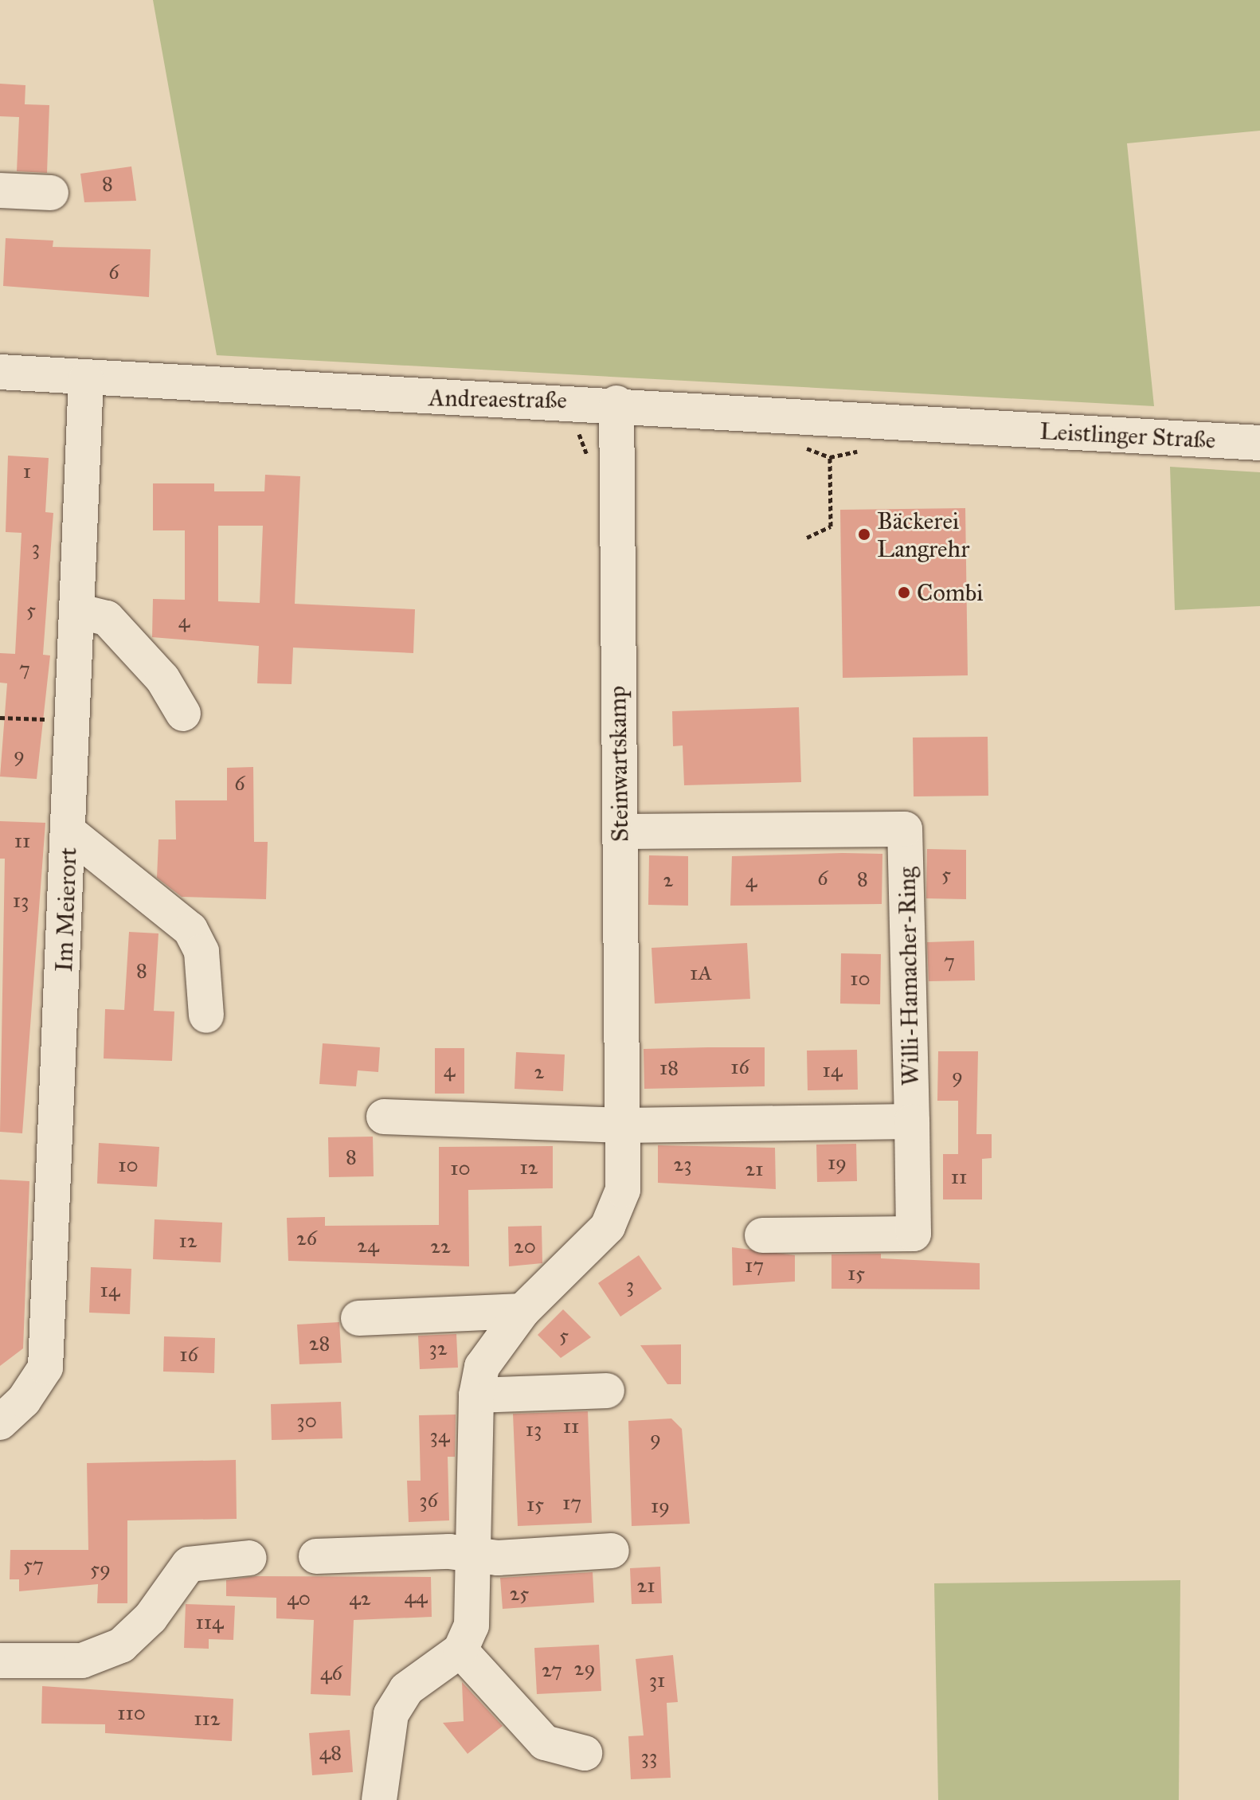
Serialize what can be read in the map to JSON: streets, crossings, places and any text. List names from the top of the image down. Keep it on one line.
{"streets":{"street":["Andreaestraße","Leistlinger Straße","Steinwartskamp","Im Meierort","Willi-Hamacher-Ring"]},"crossings":[["Andreaestraße","Leistlinger Straße"],["Andreaestraße","Steinwartskamp"],["Andreaestraße","Im Meierort"],["Steinwartskamp","Willi-Hamacher-Ring"]],"places":["Bäckerei Langrehr","Combi"],"house_numbers":["8","6","1","3","5","4","7","9","6","11","5","6","8","2","4","13","7","8","1A","10","16","18","4","14","2","9","8","19","23","10","12","10","21","11","26","12","24","22","20","17","15","3","14","5","28","32","16","30","11","13","34","9","36","17","15","19","57","59","21","25","44","40","42","114","29","27","46","31","110","112","48","33"]}
